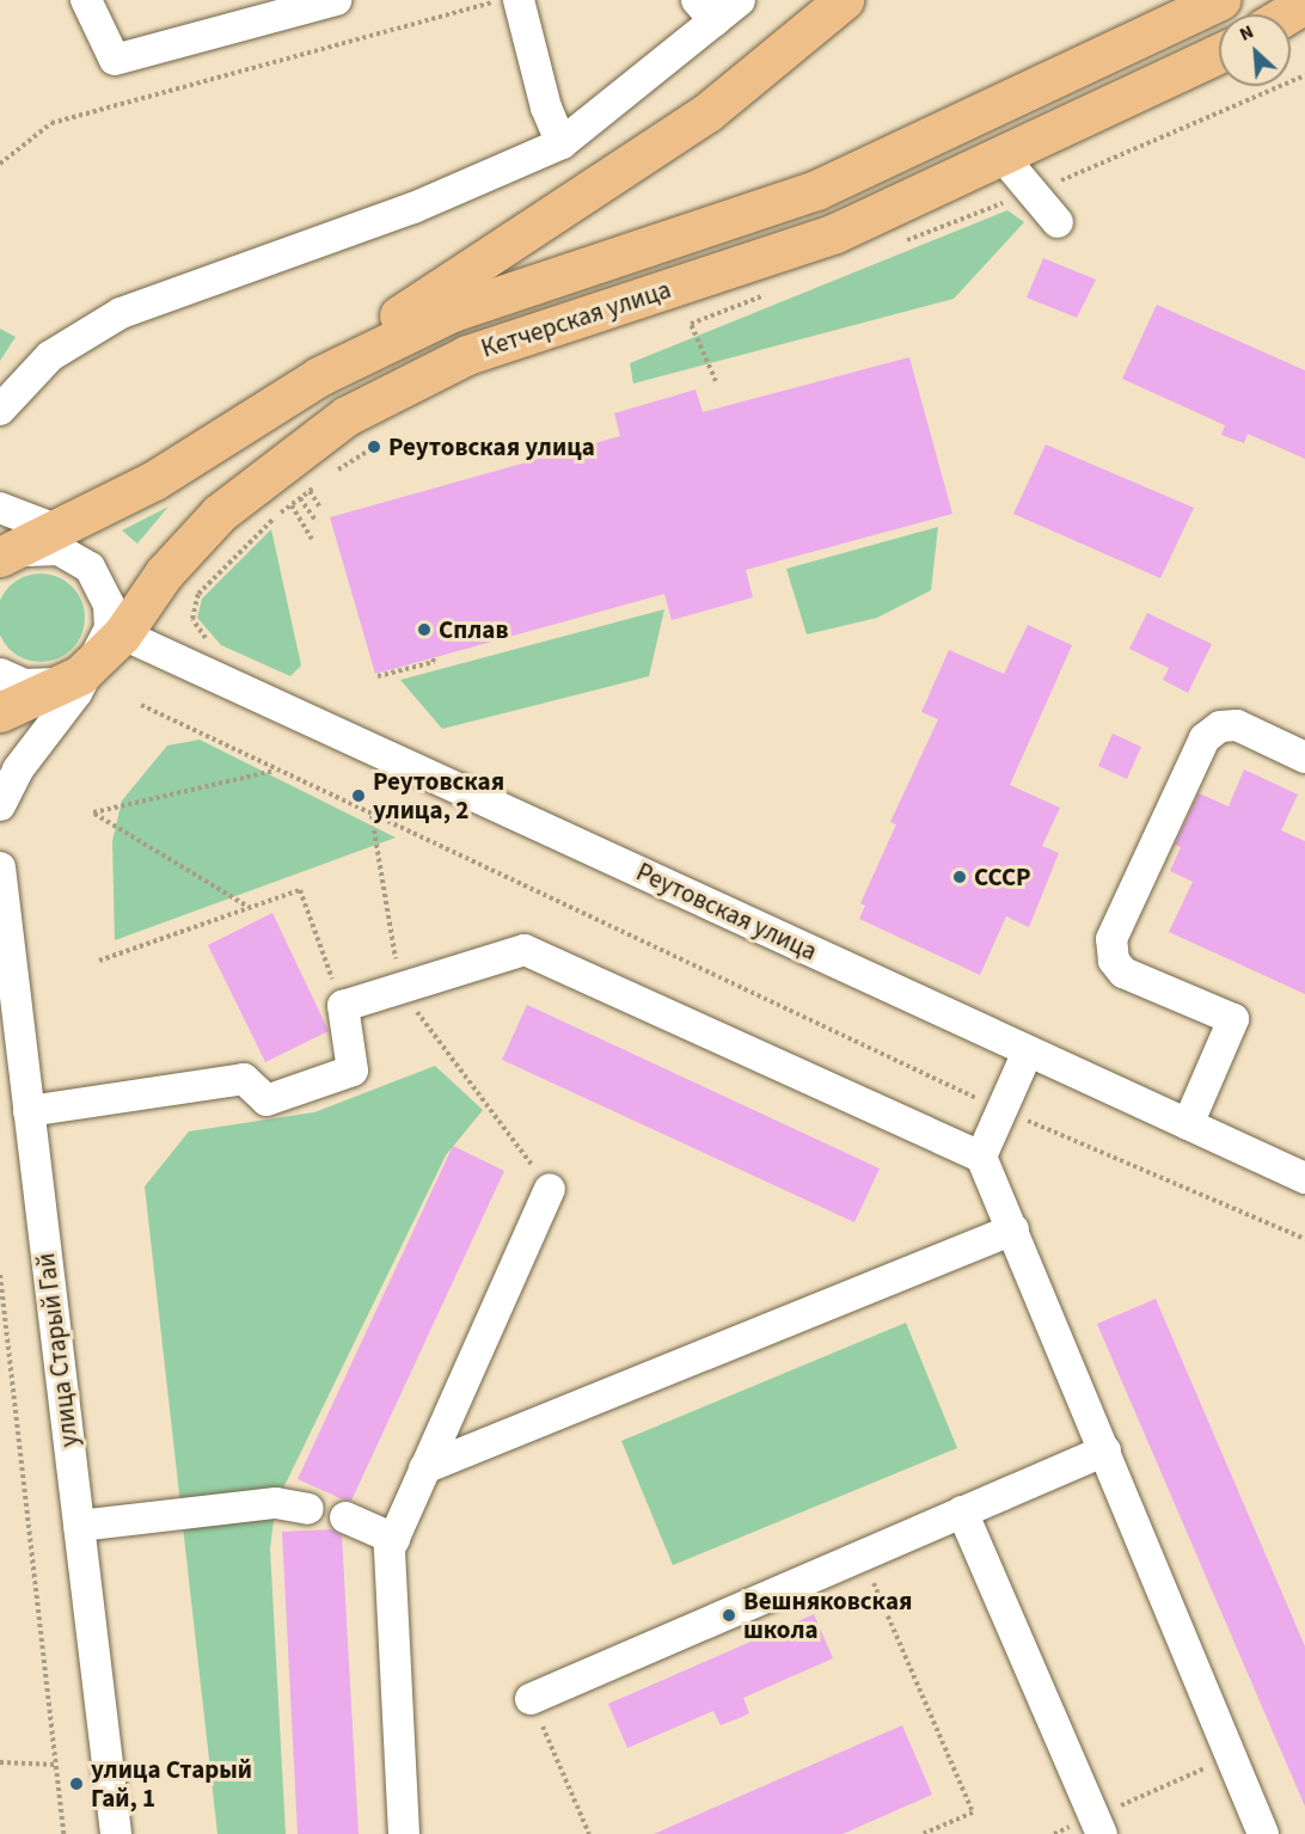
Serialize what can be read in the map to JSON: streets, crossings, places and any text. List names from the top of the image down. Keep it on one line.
{"streets":{"main road":["Кетчерская улица"],"street":["Реутовская улица","улица Старый Гай"]},"crossings":[["Кетчерская улица","Реутовская улица"]],"places":["Реутовская улица","Сплав","Реутовская улица, 2","СССР","Вешняковская школа","улица Старый Гай, 1"],"north":"top left"}
